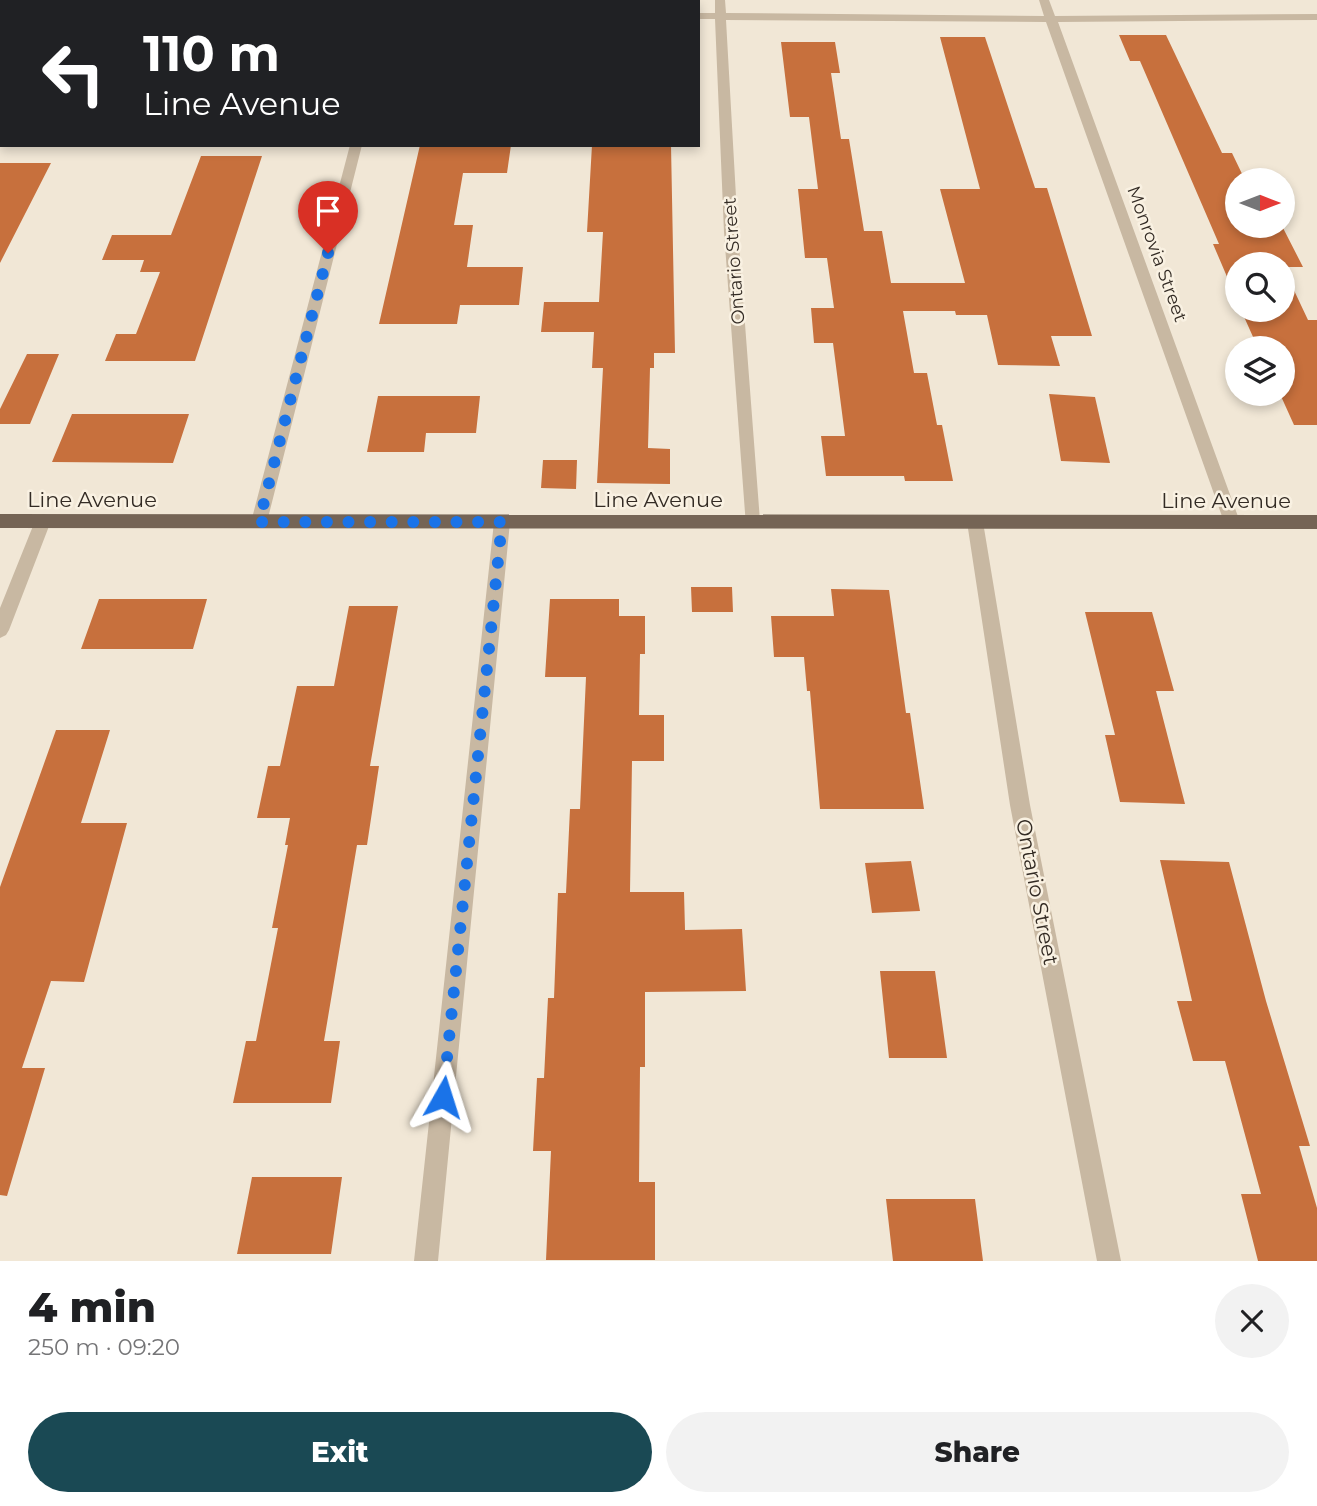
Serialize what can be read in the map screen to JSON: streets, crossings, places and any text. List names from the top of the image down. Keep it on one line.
{"streets":{"main road":["Line Avenue"],"street":["Monrovia Street","Ontario Street"]},"crossings":[["Monrovia Street","Line Avenue"],["Ontario Street","Line Avenue"]],"north":"right","page":{"turn":["110 m","Line Avenue"],"heading":["4 min","250 m · 09:20"],"buttons":["Exit","Share"]}}
